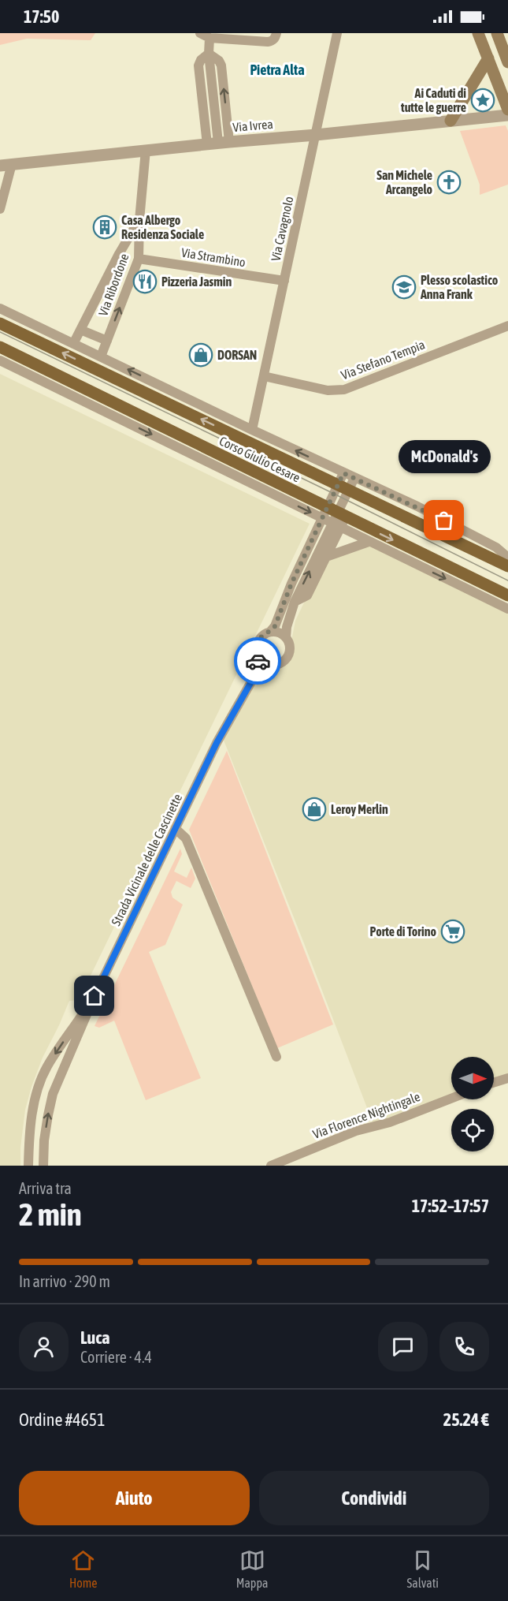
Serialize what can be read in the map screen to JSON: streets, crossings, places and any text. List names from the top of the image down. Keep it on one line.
{"streets":{"main road":["Corso Giulio Cesare"],"street":["Via Ivrea","Via Cavagnolo","Via Strambino","Via Ribordone","Via Stefano Tempia","Strada Vicinale delle Cascinette","Via Florence Nightingale"]},"crossings":[["Via Ivrea","Via Cavagnolo"],["Via Ivrea","Via Ribordone"],["Via Cavagnolo","Via Strambino"],["Via Cavagnolo","Via Stefano Tempia"],["Via Cavagnolo","Corso Giulio Cesare"],["Via Strambino","Via Ribordone"],["Via Ribordone","Corso Giulio Cesare"]],"districts":["Pietra Alta"],"places":{"place":["Ai Caduti di tutte le guerre"],"church":["San Michele Arcangelo"],"building":["Casa Albergo Residenza Sociale"],"restaurant":["Pizzeria Jasmin"],"school or university":["Plesso scolastico Anna Frank"],"shop":["DORSAN","Leroy Merlin"],"other":["McDonald's"],"supermarket":["Porte di Torino"]},"north":"right","page":{"status":"17:50","bubble":"McDonald's","heading":["2 min","Arriva tra","17:52–17:57"],"panel":["Luca","Corriere · 4.4","Ordine #4651","25.24 €"],"bar":"In arrivo · 290 m","buttons":["Aiuto","Condividi"],"tabs":["Home","Mappa","Salvati"]}}
